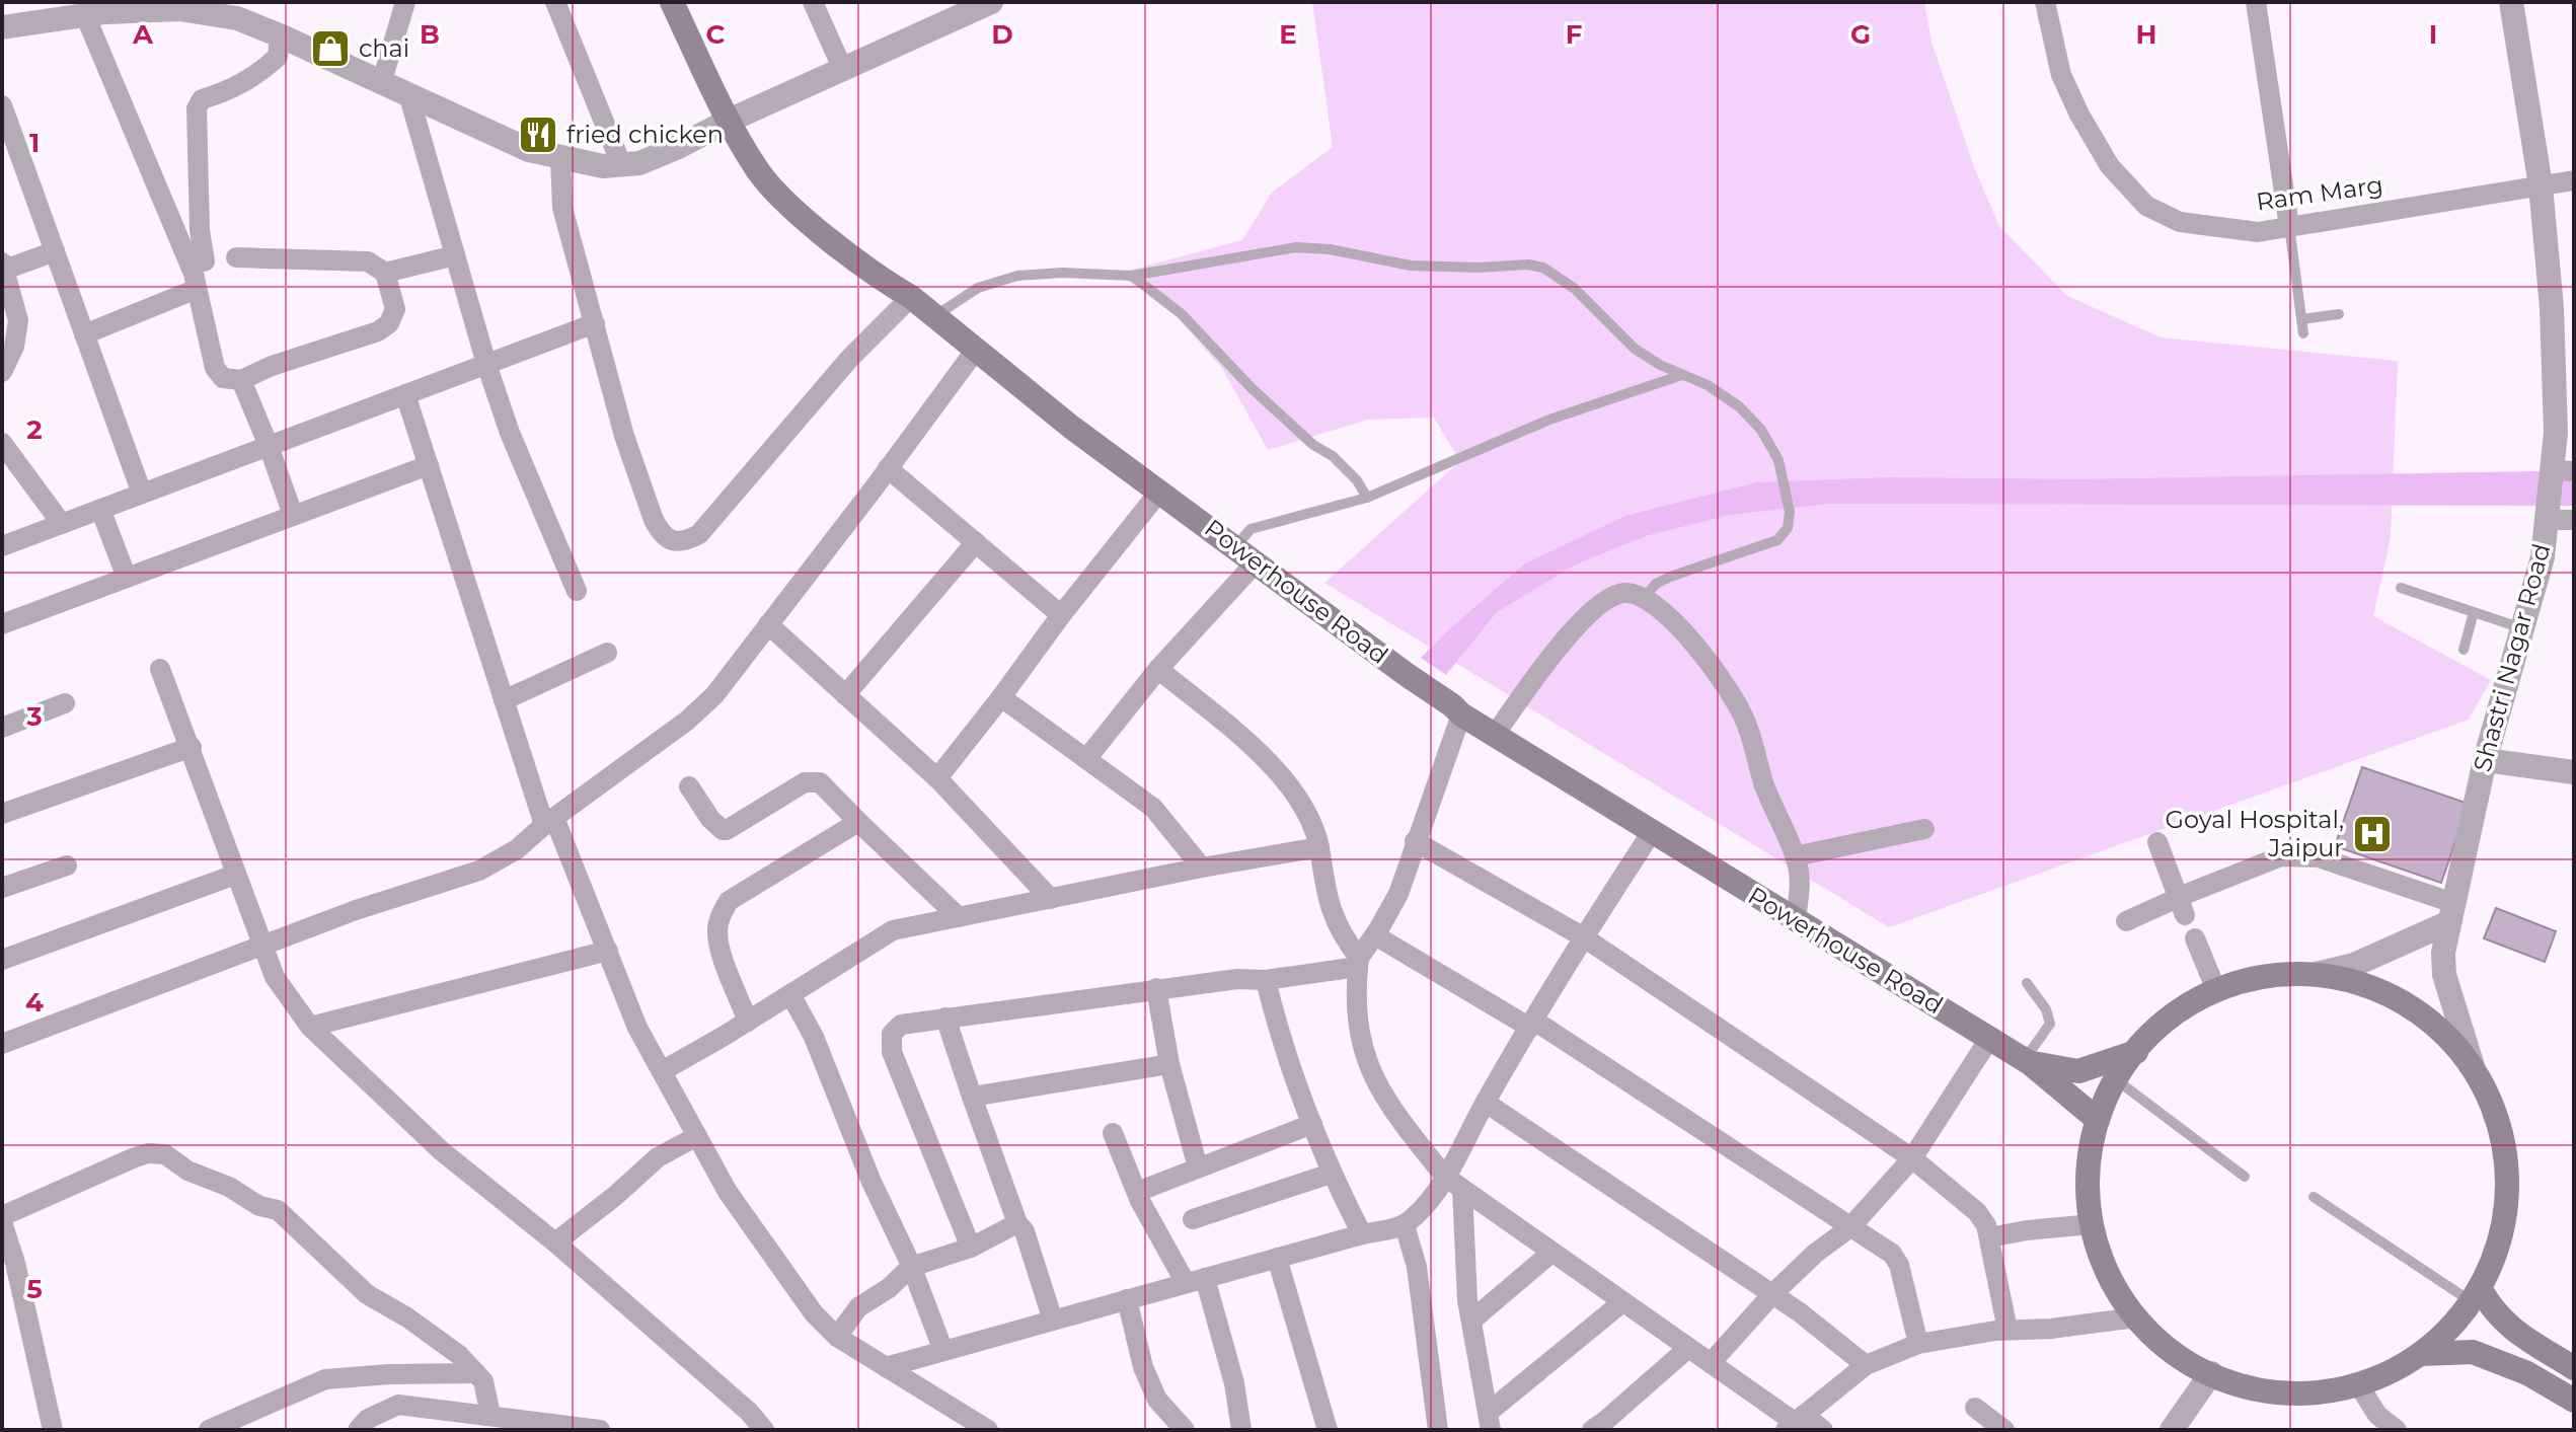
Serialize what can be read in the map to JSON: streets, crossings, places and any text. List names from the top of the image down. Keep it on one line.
{"streets":{"main road":["Powerhouse Road"],"street":["Ram Marg","Shastri Nagar Road"]},"crossings":[["Ram Marg","Shastri Nagar Road"]],"places":{"shop":["chai"],"restaurant":["fried chicken"],"hospital":["Goyal Hospital, Jaipur"]},"grid":{"columns":["A","B","C","D","E","F","G","H","I"],"rows":["1","2","3","4","5"]}}
